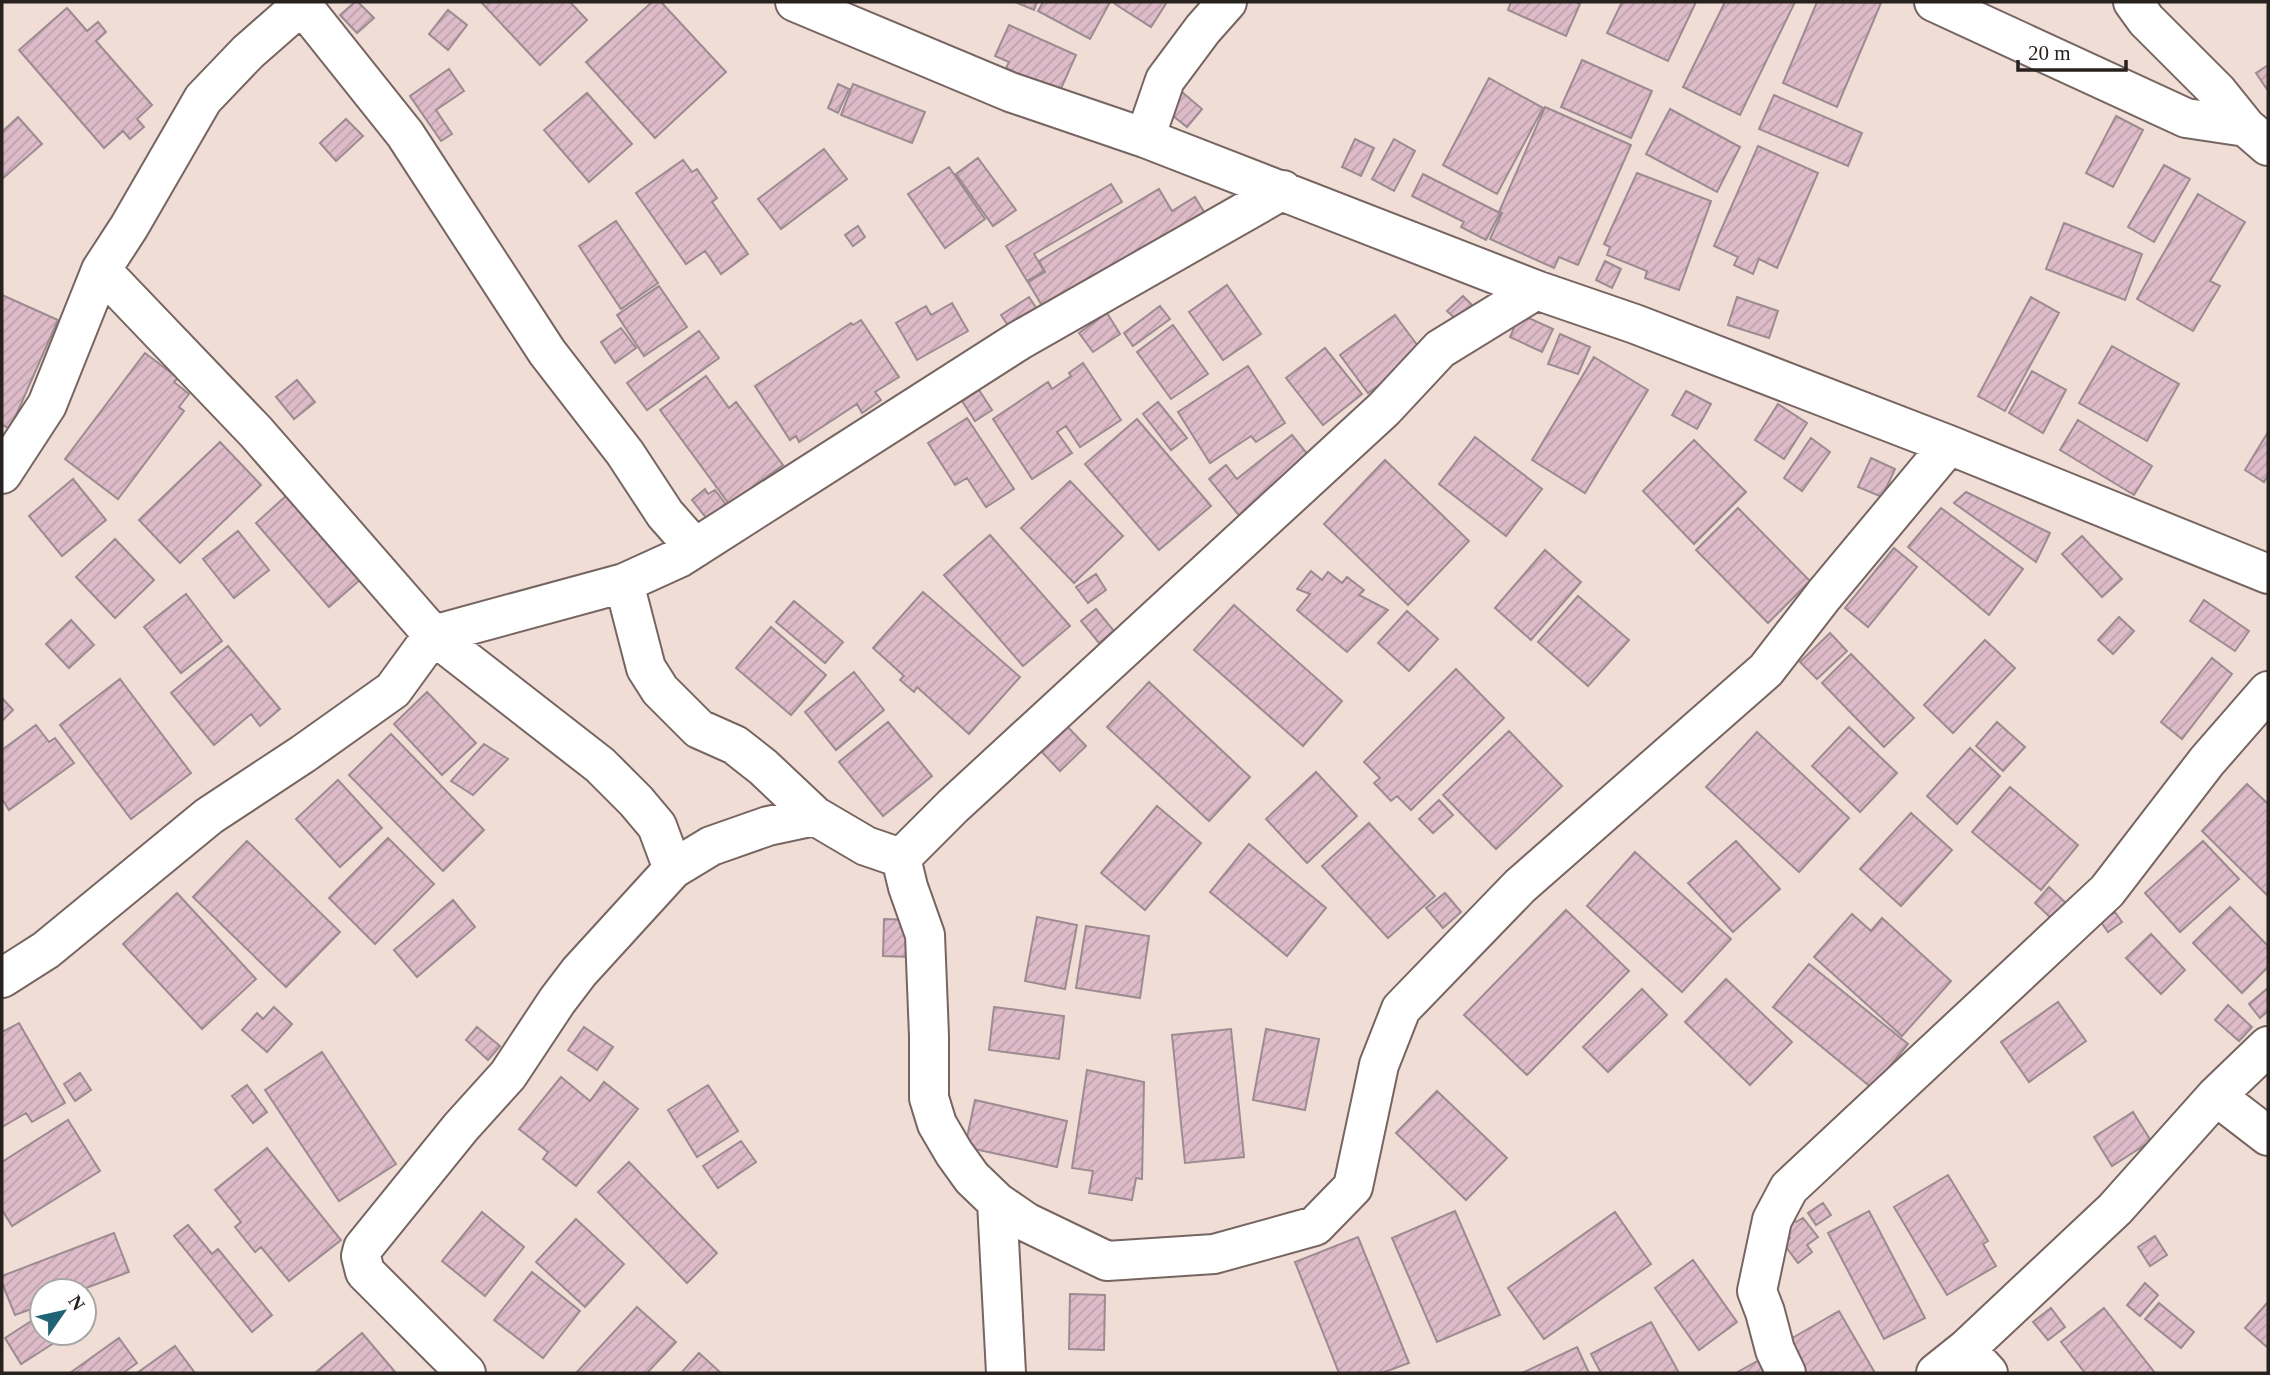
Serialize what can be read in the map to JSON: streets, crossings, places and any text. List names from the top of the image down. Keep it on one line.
{"scale_bar":"20 m","north":"top right"}
